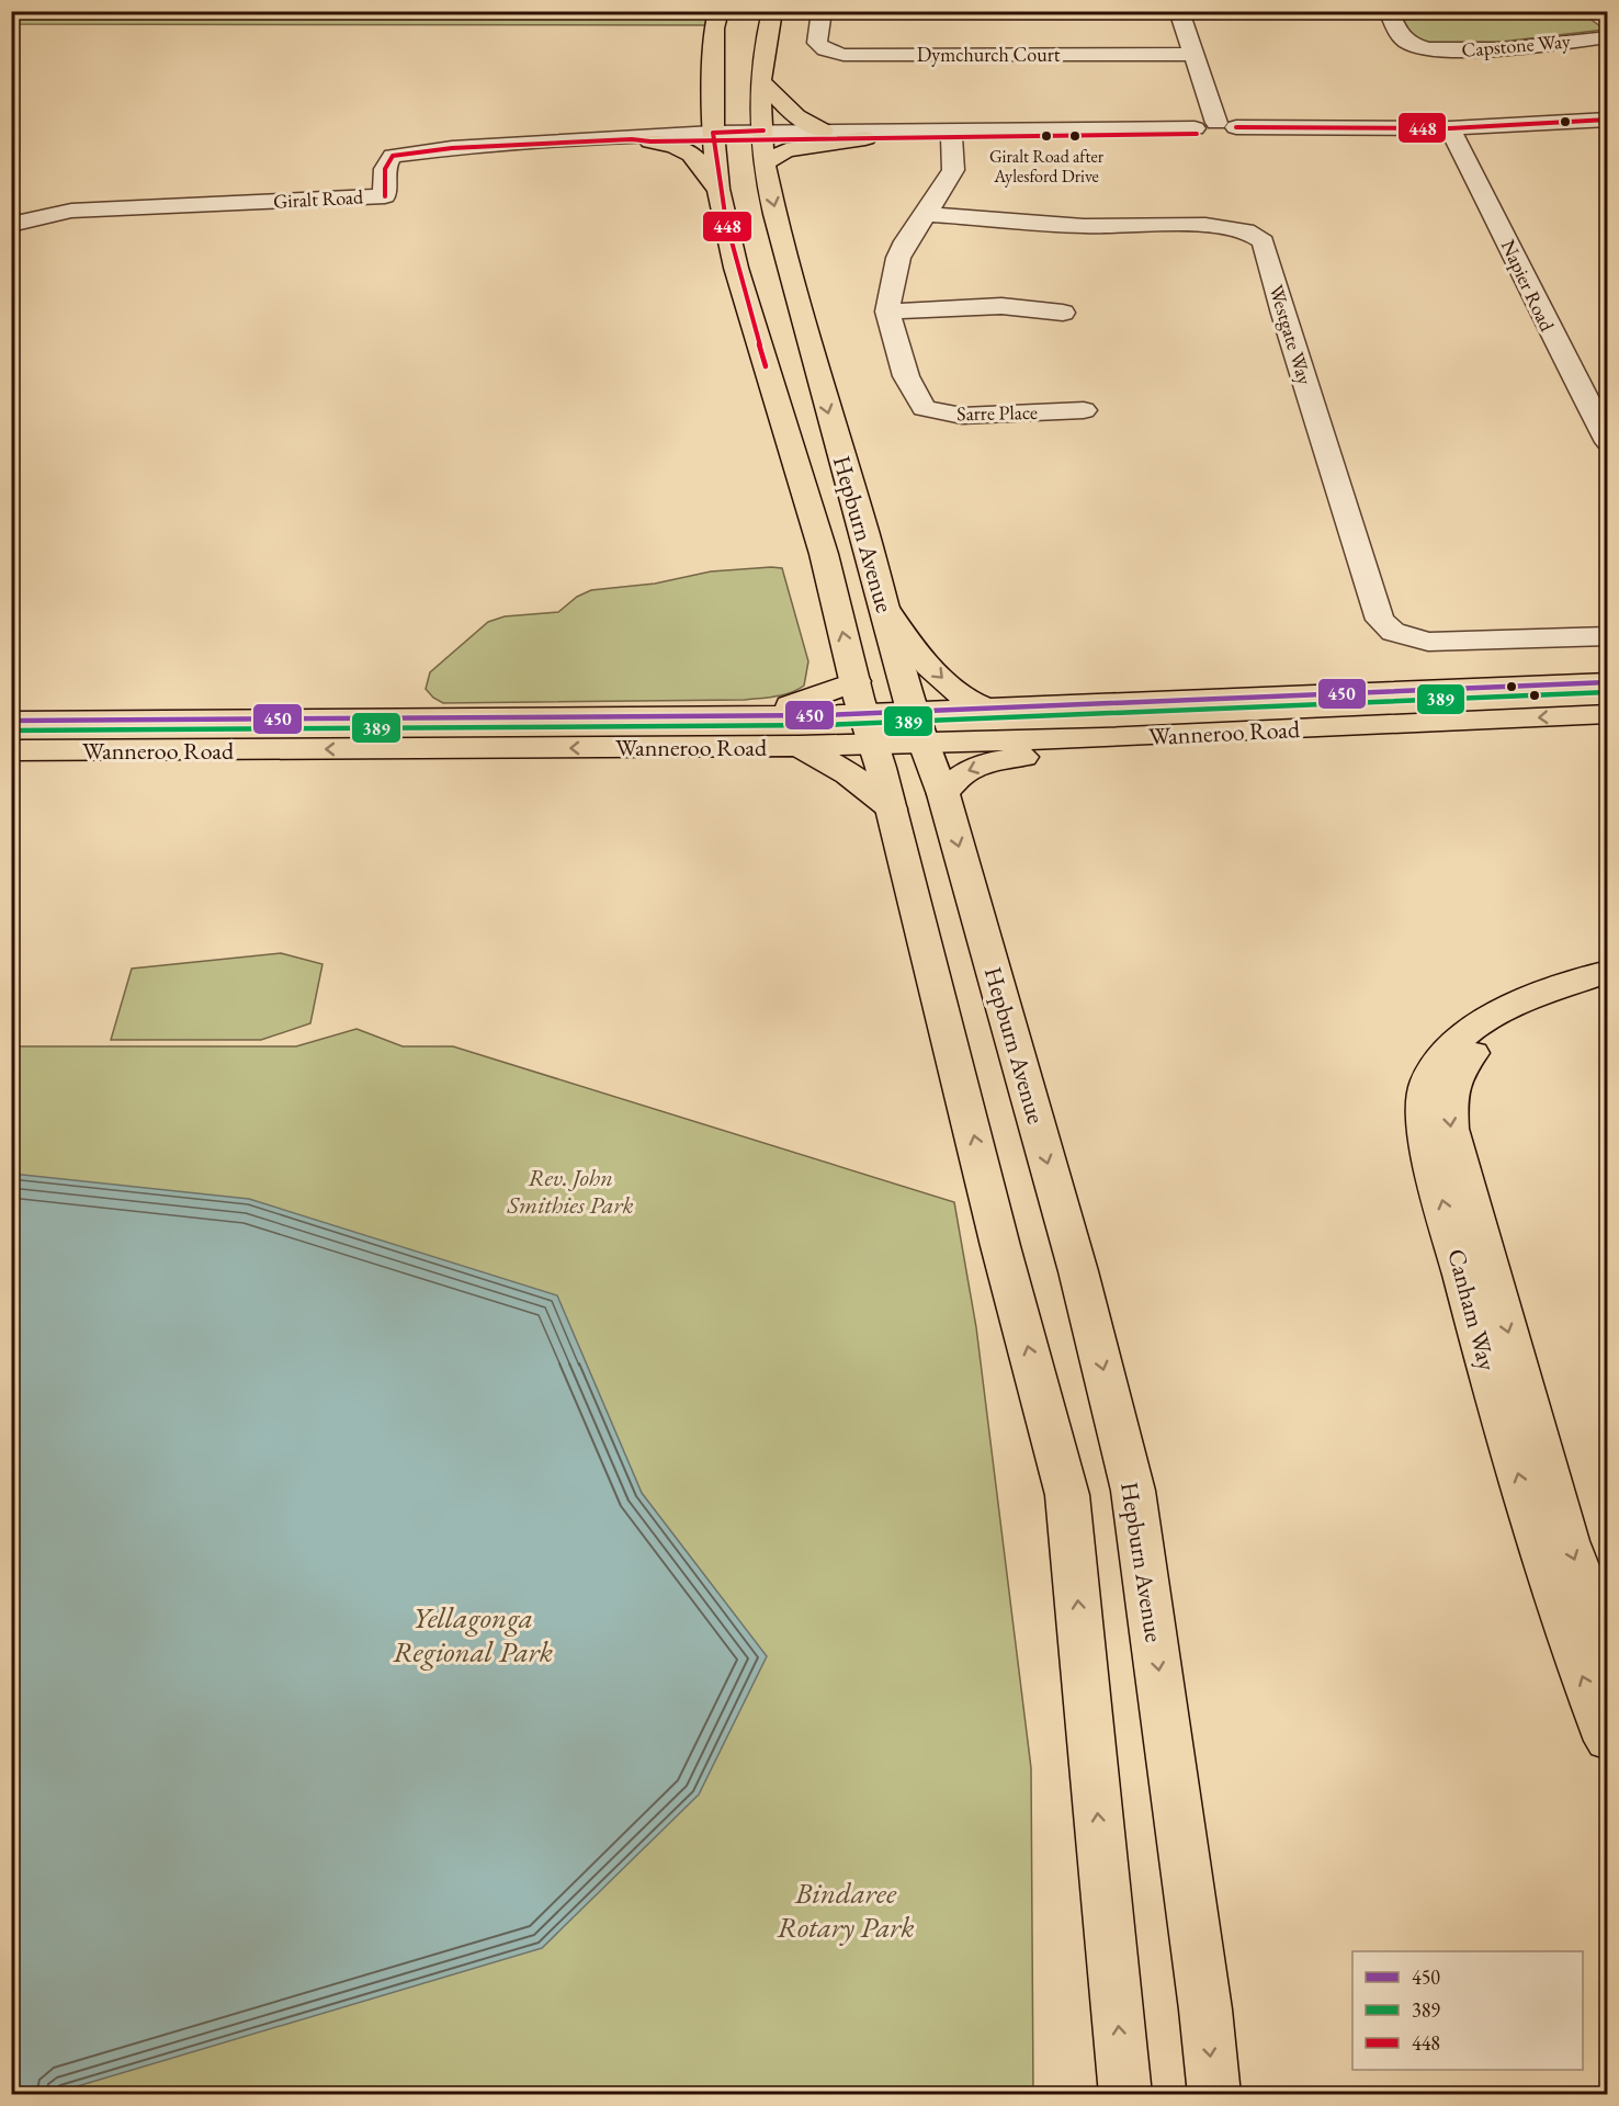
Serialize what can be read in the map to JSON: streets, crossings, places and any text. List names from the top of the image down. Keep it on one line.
{"streets":{"main road":["Hepburn Avenue","Wanneroo Road","Canham Way"],"street":["Capstone Way","Dymchurch Court","Giralt Road","Napier Road","Westgate Way","Sarre Place"]},"crossings":[["Giralt Road","Hepburn Avenue"],["Westgate Way","Sarre Place"],["Hepburn Avenue","Wanneroo Road"]],"parks":["Rev. John Smithies Park","Yellagonga Regional Park","Bindaree Rotary Park"],"places":["Giralt Road after Aylesford Drive"],"lines":["transit line 448","transit line 450","transit line 389"],"legend":["450","389","448"]}
